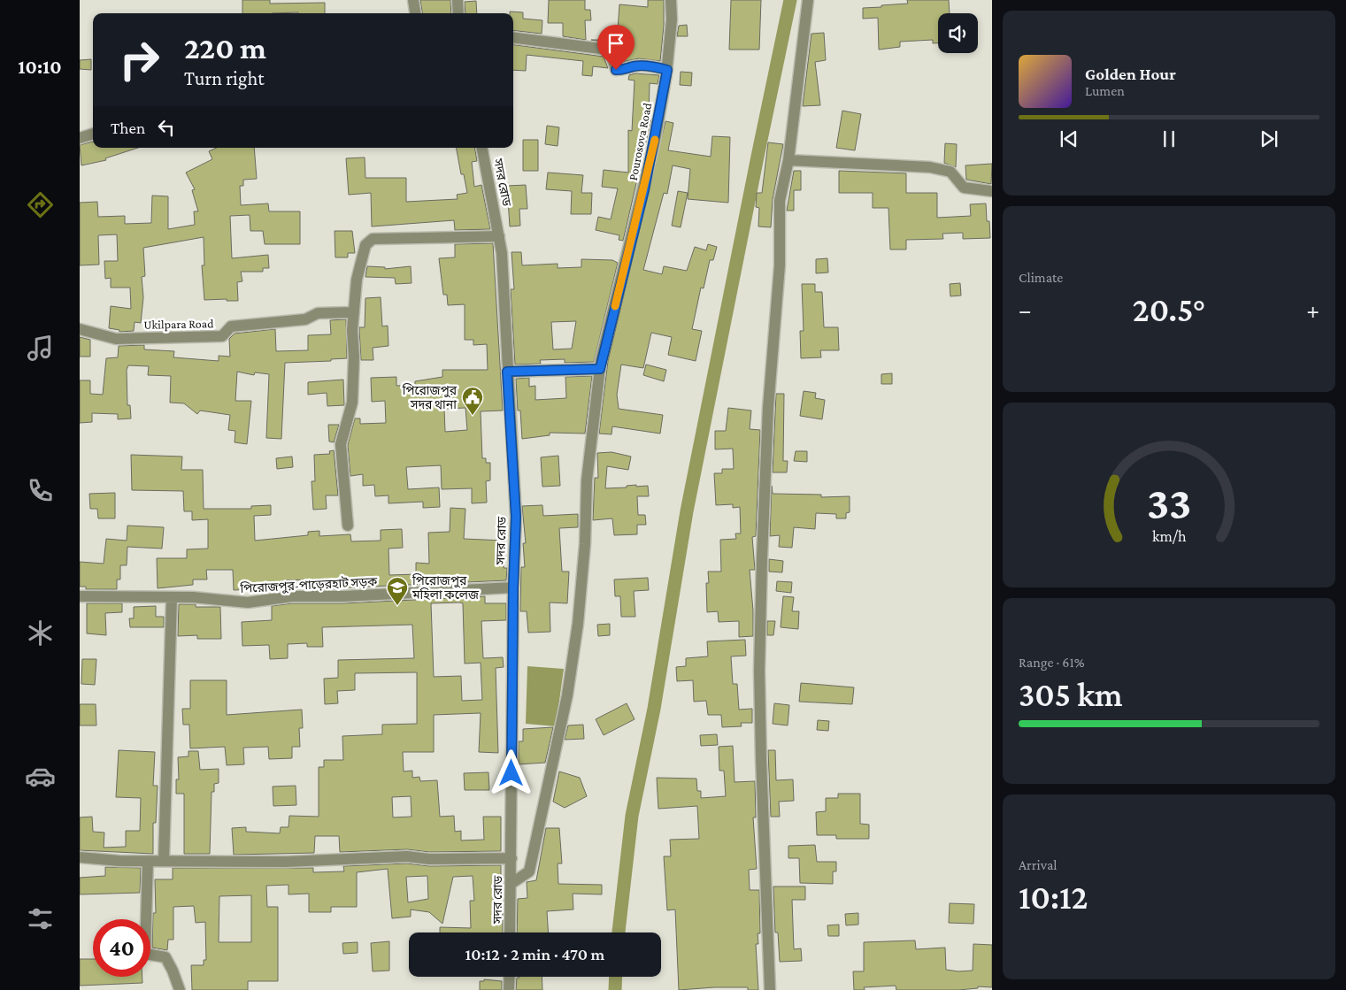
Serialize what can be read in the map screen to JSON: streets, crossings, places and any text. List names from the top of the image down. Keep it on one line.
{"streets":{"street":["Pourosova Road","সদর রোড","Ukilpara Road","পিরোজপুর-পাড়েরহাট সড়ক"]},"crossings":[["Pourosova Road","সদর রোড"],["সদর রোড","পিরোজপুর-পাড়েরহাট সড়ক"]],"places":{"public building":["পিরোজপুর সদর থানা"],"school or university":["পিরোজপুর মহিলা কলেজ"]},"page":{"tabs":"10:10","turn":["220 m","Turn right"],"song":["Golden Hour","Lumen"],"then":"Then","tile":["Climate",["Range · 61%","305 km"],["Arrival","10:12"]],"heat":["−","20.5°","+"],"limit":"40","trip":"10:12 · 2 min · 470 m","gauge":["33","km/h"]}}
